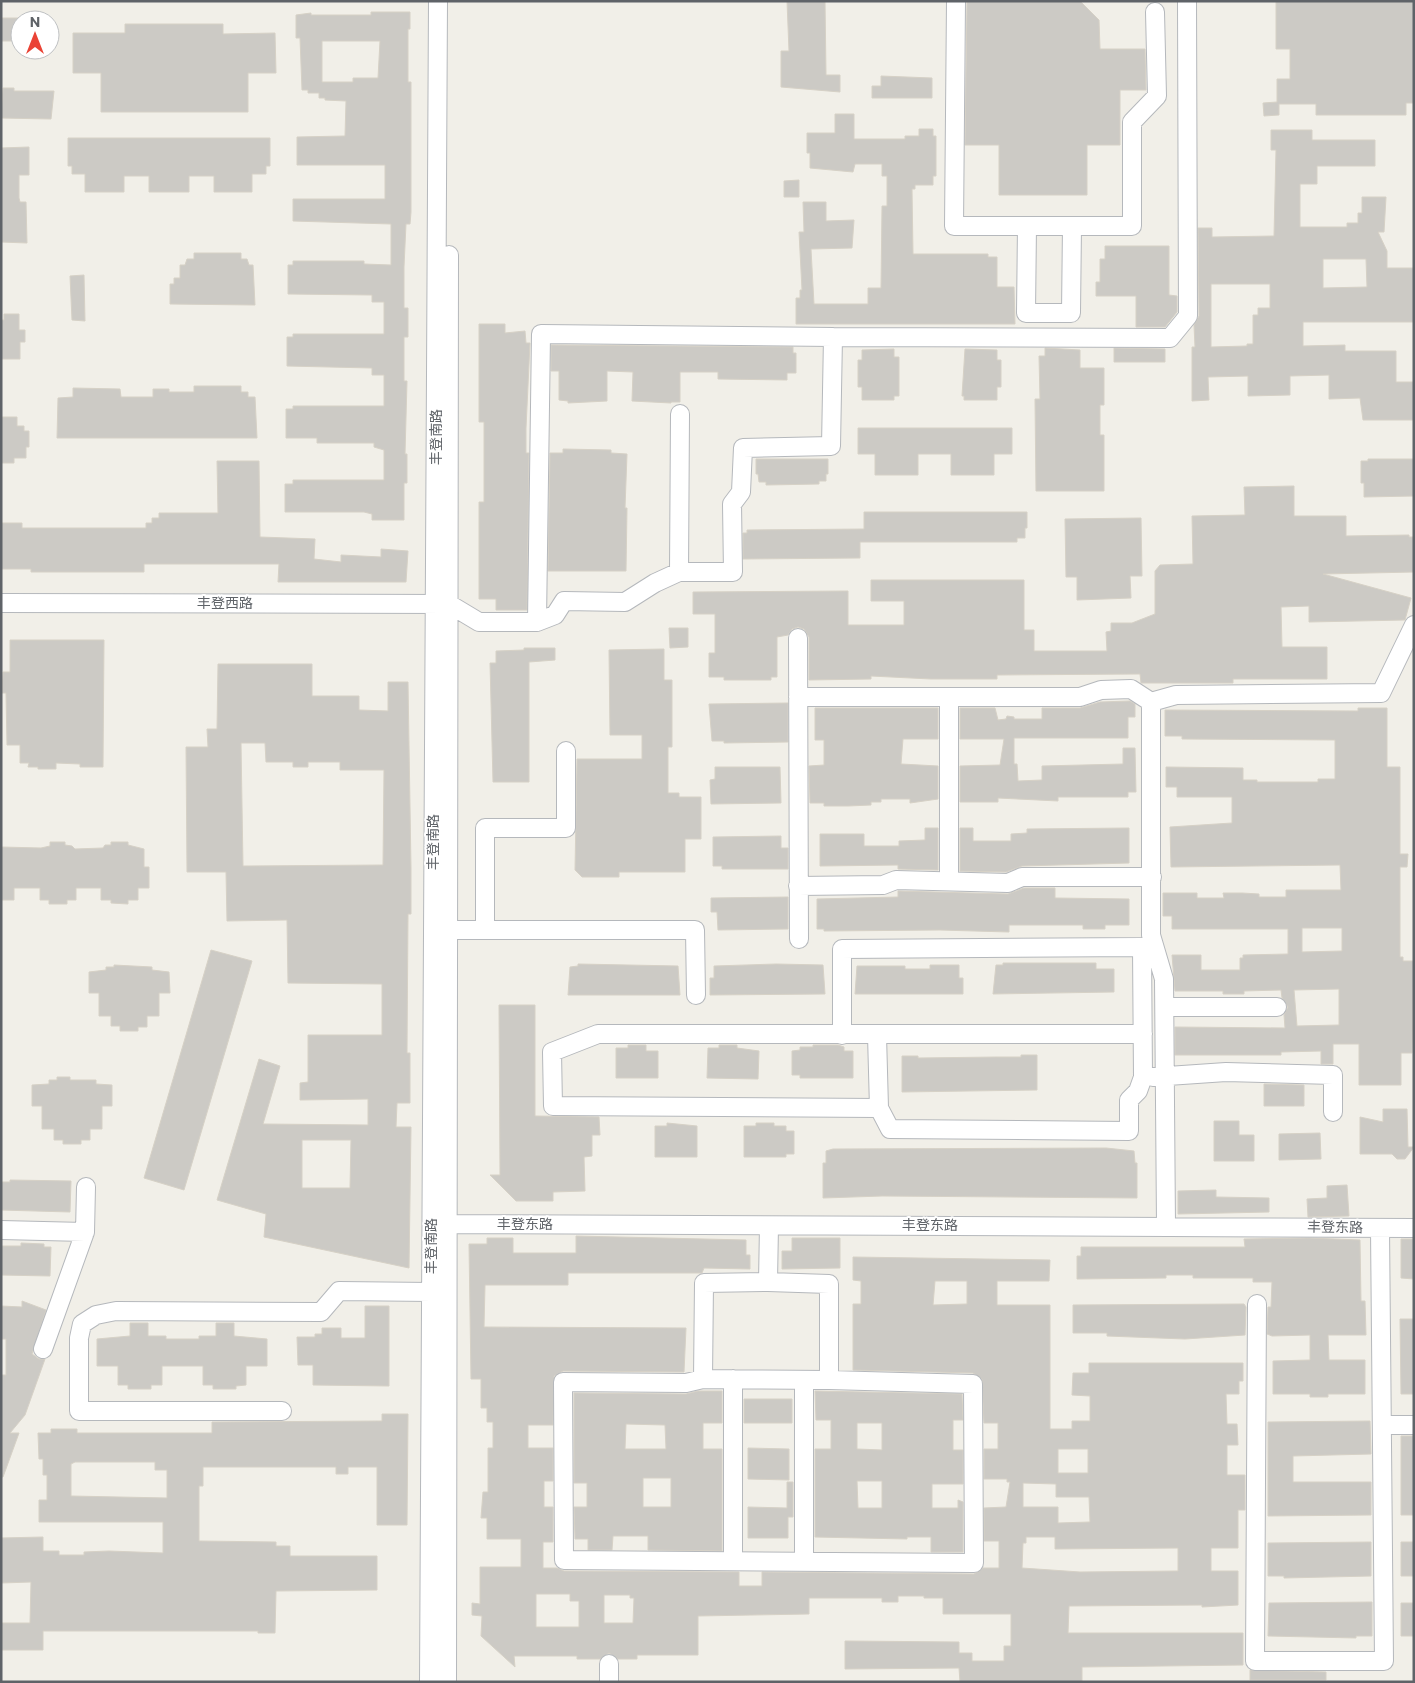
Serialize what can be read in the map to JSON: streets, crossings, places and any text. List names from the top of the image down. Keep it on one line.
{"streets":{"street":["丰登南路","丰登西路","丰登东路"]},"crossings":[["丰登南路","丰登西路"],["丰登南路","丰登东路"]],"north":"top"}
